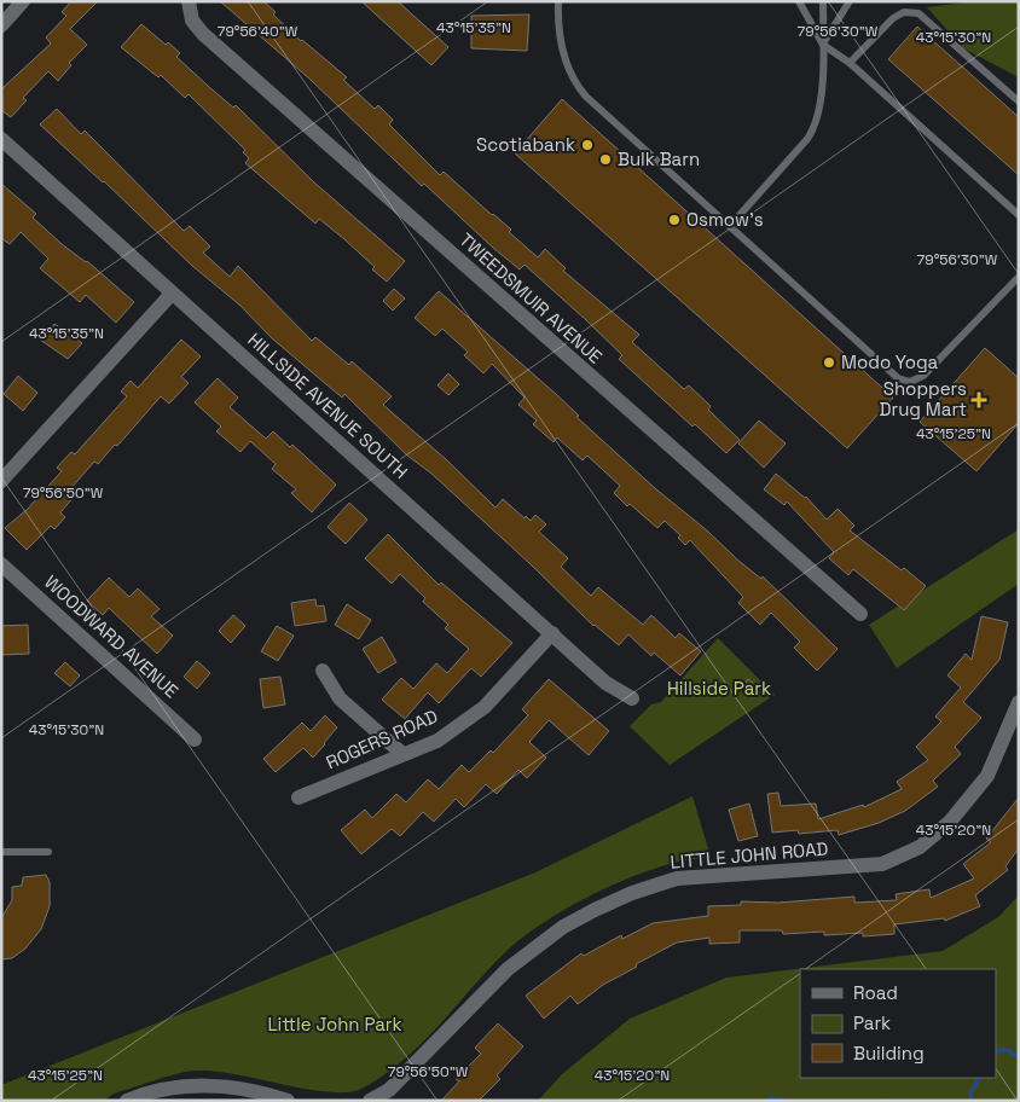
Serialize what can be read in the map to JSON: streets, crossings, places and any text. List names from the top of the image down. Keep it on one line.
{"streets":{"street":["TWEEDSMUIR AVENUE","HILLSIDE AVENUE SOUTH","WOODWARD AVENUE","ROGERS ROAD","LITTLE JOHN ROAD"]},"crossings":[["HILLSIDE AVENUE SOUTH","ROGERS ROAD"]],"parks":["Hillside Park","Little John Park"],"places":{"other":["Scotiabank","Bulk Barn","Osmow's","Modo Yoga"],"health":["Shoppers Drug Mart"]},"legend":["Road","Park","Building"],"coordinates":["43°15'35\"N","79°56'30\"W","79°56'40\"W","43°15'30\"N","43°15'25\"N","79°56'50\"W","43°15'20\"N"]}
